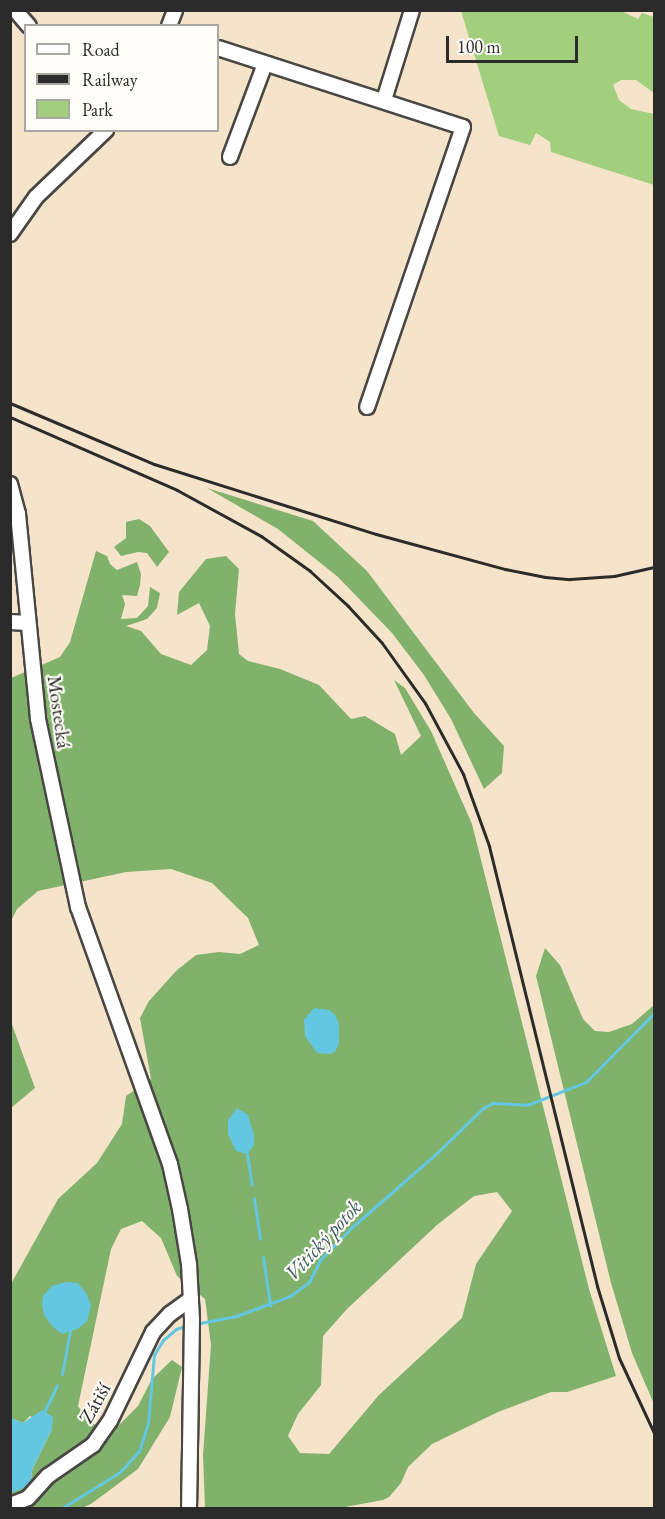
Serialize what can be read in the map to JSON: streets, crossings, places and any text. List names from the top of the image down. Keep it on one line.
{"streets":{"street":["Mostecká","Zátiší"]},"crossings":[["Mostecká","Zátiší"]],"water":["Vitický potok"],"legend":["Road","Railway","Park"],"scale_bar":"100 m"}
